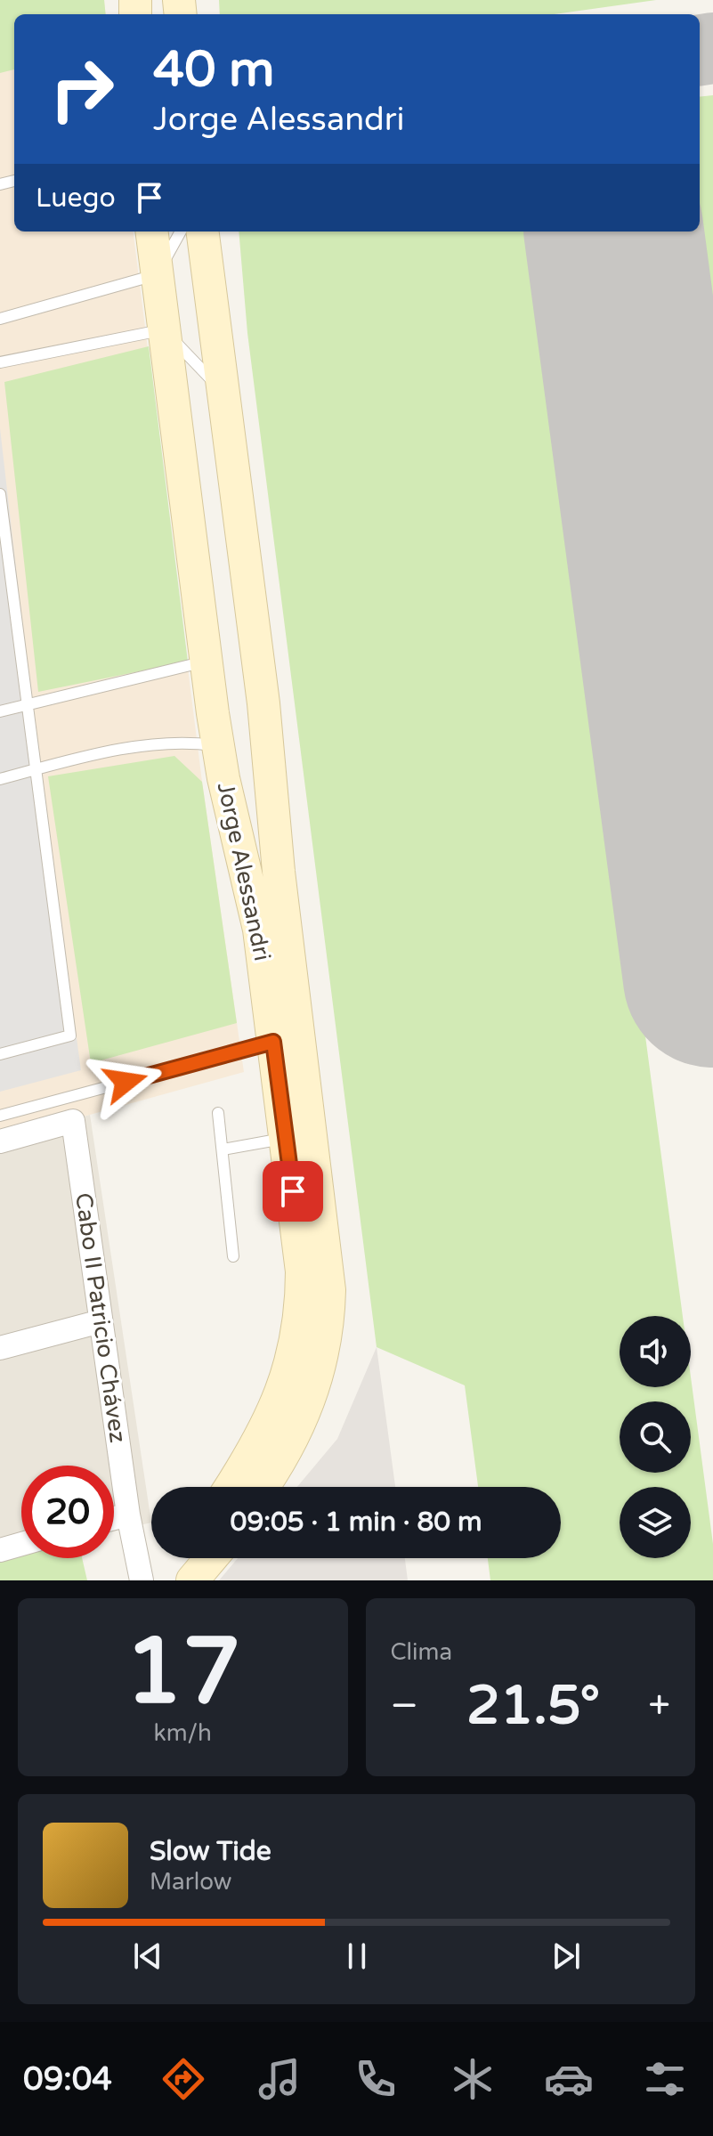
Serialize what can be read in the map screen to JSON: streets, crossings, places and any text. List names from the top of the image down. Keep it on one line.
{"streets":{"main road":["Jorge Alessandri"],"street":["Cabo II Patricio Chávez"]},"page":{"turn":["40 m","Jorge Alessandri"],"then":"Luego","limit":"20","trip":"09:05 · 1 min · 80 m","tile":[["17","km/h"],"Clima"],"heat":["−","21.5°","+"],"song":["Slow Tide","Marlow"],"tabs":"09:04"}}
